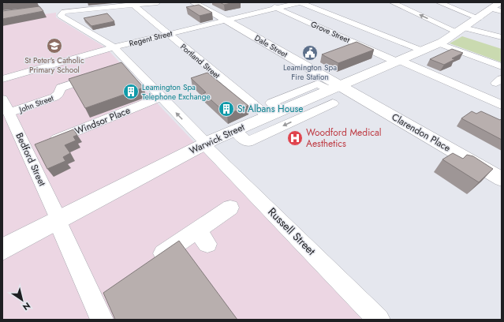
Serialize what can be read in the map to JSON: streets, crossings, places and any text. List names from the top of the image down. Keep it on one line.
{"streets":{"main road":["Dale Street","Clarendon Place","Warwick Street"],"street":["Grove Street","Regent Street","Portland Street","John Street","Windsor Place","Bedford Street","Russell Street"]},"crossings":[["Grove Street","Regent Street"],["Grove Street","Warwick Street"],["Regent Street","Dale Street"],["Regent Street","Portland Street"],["Regent Street","Russell Street"],["Dale Street","Clarendon Place"],["Dale Street","Warwick Street"],["Portland Street","Warwick Street"],["Portland Street","Russell Street"],["John Street","Bedford Street"],["Windsor Place","Bedford Street"],["Windsor Place","Russell Street"],["Clarendon Place","Warwick Street"],["Warwick Street","Bedford Street"],["Warwick Street","Russell Street"]],"places":{"school or university":["St Peter's Catholic Primary School"],"public building":["Leamington Spa Fire Station"],"building":["Leamington Spa Telephone Exchange","St Albans House"],"hospital":["Woodford Medical Aesthetics"]},"north":"bottom right"}
